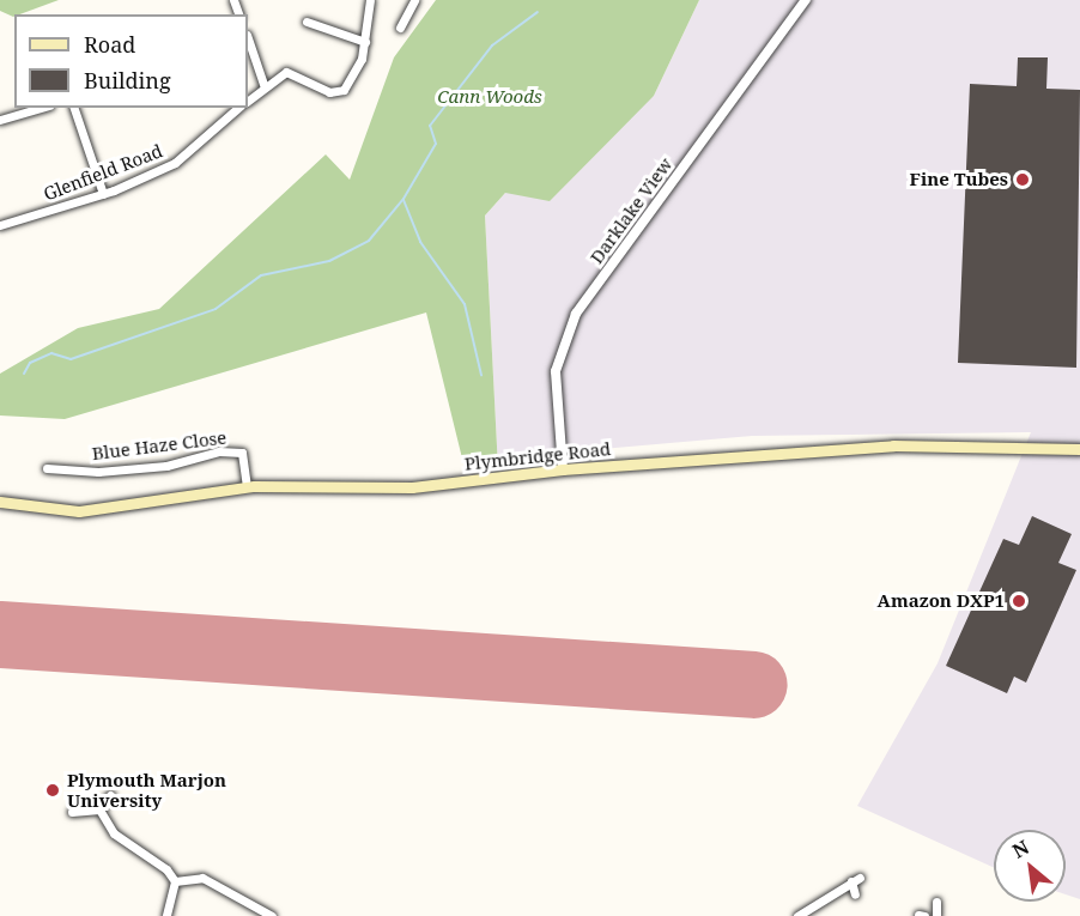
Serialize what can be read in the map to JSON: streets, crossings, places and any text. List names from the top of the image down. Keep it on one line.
{"streets":{"main road":["Plymbridge Road"],"street":["Glenfield Road","Darklake View","Blue Haze Close"]},"crossings":[["Darklake View","Plymbridge Road"],["Blue Haze Close","Plymbridge Road"]],"parks":["Cann Woods"],"places":["Fine Tubes","Amazon DXP1","Plymouth Marjon University"],"legend":["Road","Building"],"north":"top left"}
